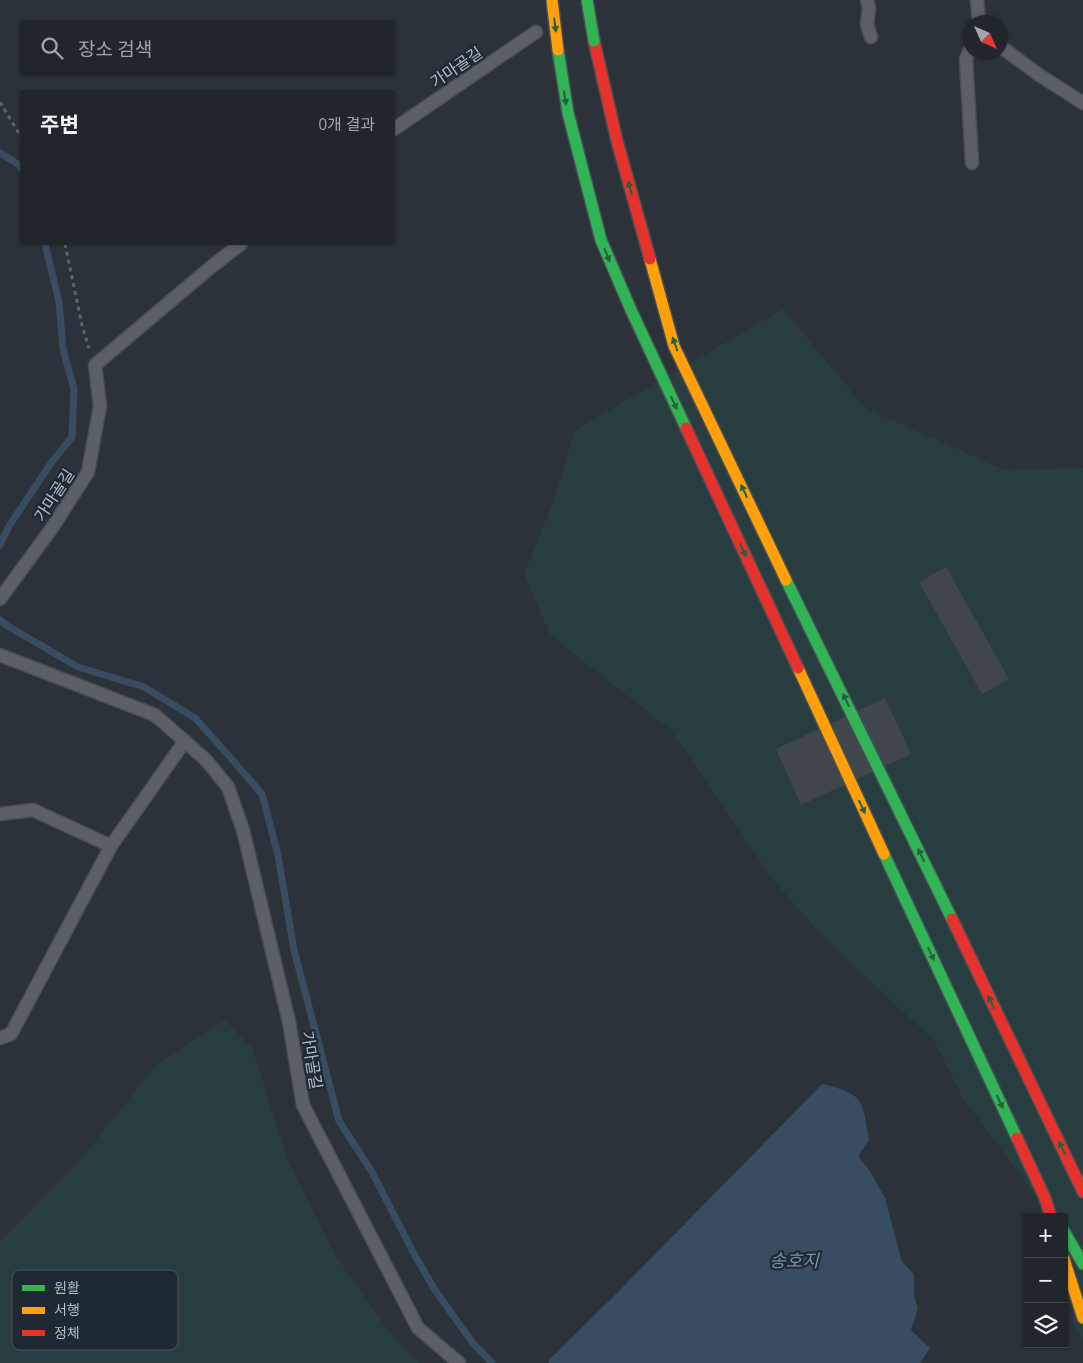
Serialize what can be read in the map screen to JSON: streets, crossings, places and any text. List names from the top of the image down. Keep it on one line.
{"streets":{"lane":["가마골길"]},"water":["송호지"],"legend":["원활","서행","정체"],"north":"bottom right","page":{"search":"장소 검색","heading":["주변","0개 결과"],"map_buttons":["+","−"]}}
